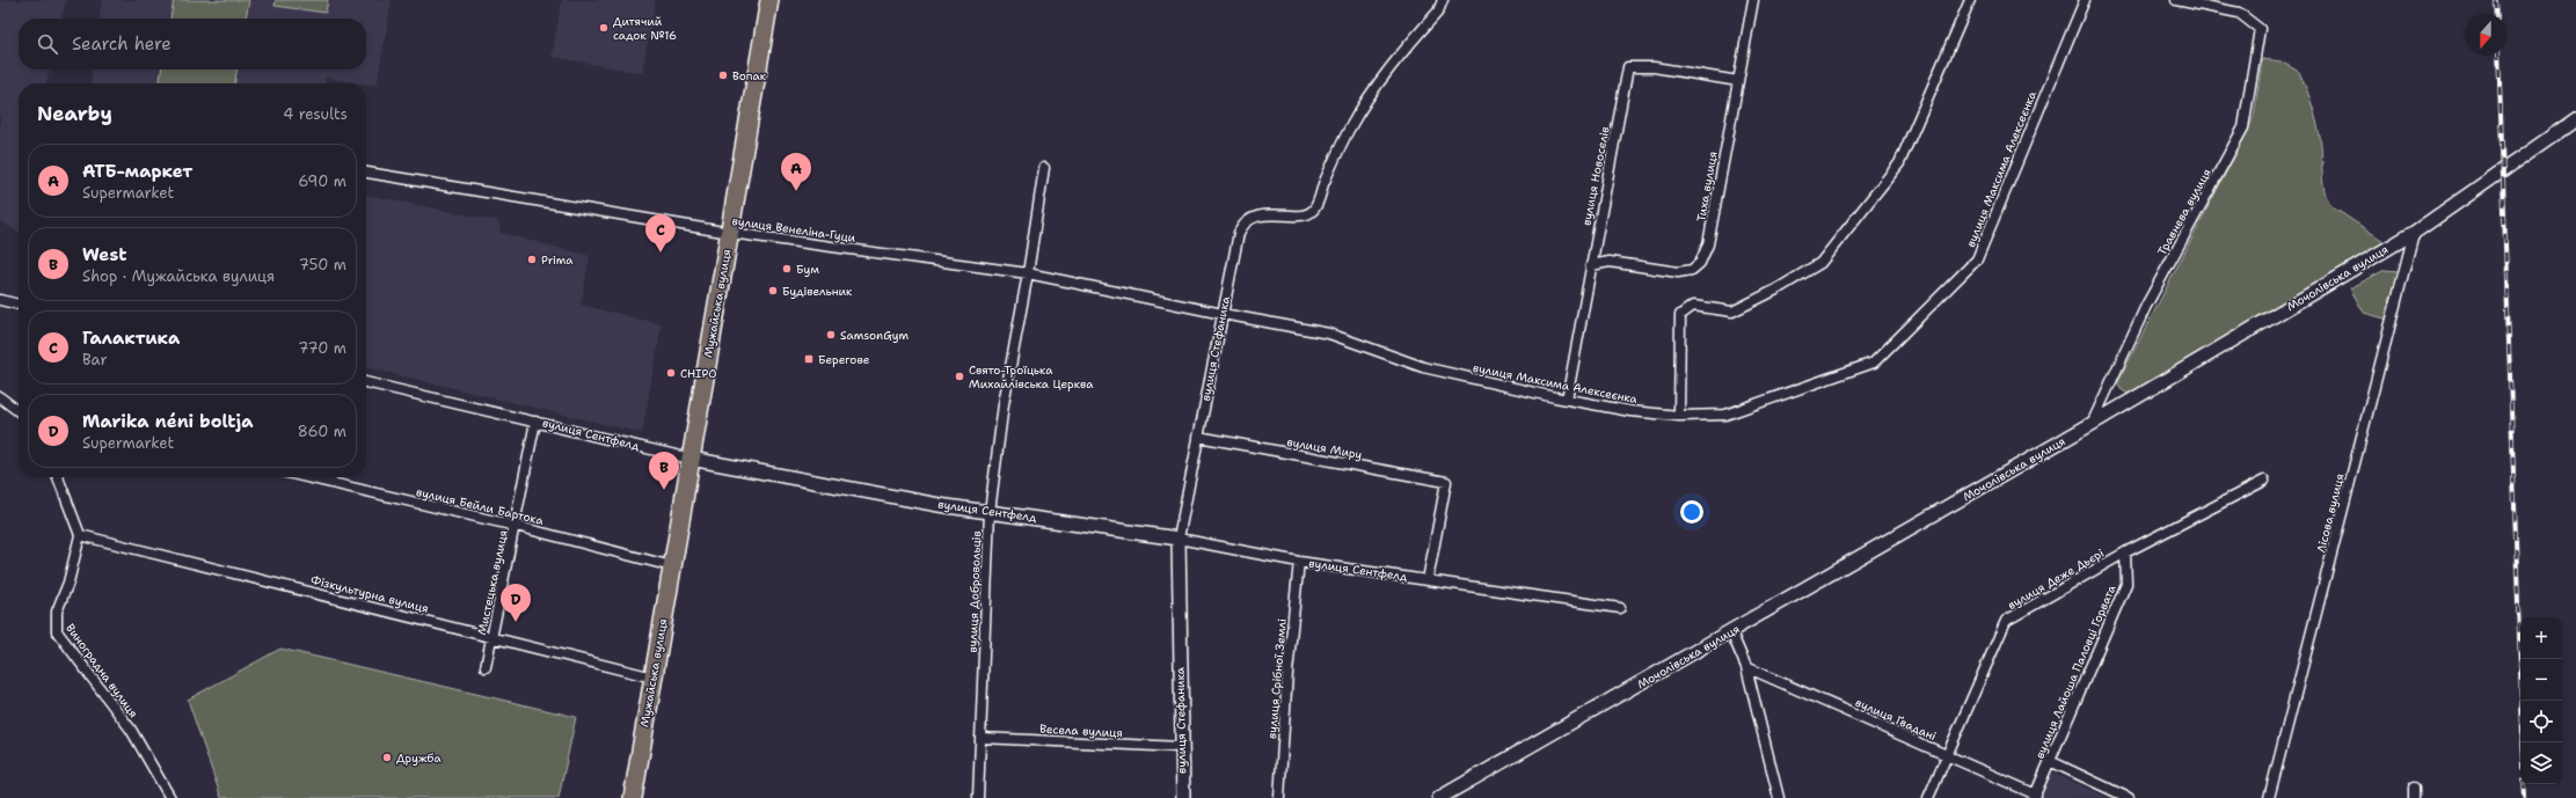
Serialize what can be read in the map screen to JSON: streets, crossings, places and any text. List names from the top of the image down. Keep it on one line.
{"streets":{"highway":["Мужайська вулиця"],"main road":["Мочолівська вулиця","вулиця Стефаника","вулиця Сентфелд"],"street":["вулиця Максима Алексеєнка","вулиця Новоселів","Тиха вулиця","Травнева вулиця","вулиця Венеліна-Гуци","вулиця Миру","вулиця Бейли Бартока","Лісова вулиця","вулиця Деже Дьєрі","Мистецька вулиця","вулиця Добровольців","Фізкультурна вулиця","Виноградна вулиця","вулиця Лайоша Паловці Горвата","вулиця Срібної Землі","вулиця Ґвадані","Весела вулиця"]},"crossings":[["вулиця Максима Алексеєнка","вулиця Новоселів"],["вулиця Максима Алексеєнка","вулиця Венеліна-Гуци"],["вулиця Максима Алексеєнка","вулиця Стефаника"],["вулиця Новоселів","Тиха вулиця"],["Травнева вулиця","Мочолівська вулиця"],["вулиця Венеліна-Гуци","Мужайська вулиця"],["вулиця Венеліна-Гуци","вулиця Стефаника"],["вулиця Венеліна-Гуци","вулиця Добровольців"],["Мочолівська вулиця","Лісова вулиця"],["Мужайська вулиця","вулиця Сентфелд"],["Мужайська вулиця","вулиця Бейли Бартока"],["Мужайська вулиця","Фізкультурна вулиця"],["вулиця Стефаника","вулиця Сентфелд"],["вулиця Стефаника","вулиця Миру"],["вулиця Стефаника","Весела вулиця"],["вулиця Сентфелд","вулиця Миру"],["вулиця Сентфелд","Мистецька вулиця"],["вулиця Сентфелд","вулиця Добровольців"],["вулиця Сентфелд","вулиця Срібної Землі"],["вулиця Бейли Бартока","Мистецька вулиця"],["вулиця Деже Дьєрі","вулиця Лайоша Паловці Горвата"],["вулиця Деже Дьєрі","вулиця Ґвадані"],["Мистецька вулиця","Фізкультурна вулиця"],["вулиця Добровольців","Весела вулиця"],["Фізкультурна вулиця","Виноградна вулиця"],["вулиця Лайоша Паловці Горвата","вулиця Ґвадані"]],"places":{"other":["Дитячий садок №16","Вопак","Prima","Бум","Будівельник","SamsonGym","CHIPO","Свято-Троїцька Михайлівська Церква","Дружба"],"transit":["Берегове"]},"north":"bottom","page":{"search":"Search here","heading":["Nearby","4 results"],"list":[{"mark":"A","name":"АТБ-маркет","note":"Supermarket","value":"690 m"},{"mark":"B","name":"West","note":"Shop · Мужайська вулиця","value":"750 m"},{"mark":"C","name":"Галактика","note":"Bar","value":"770 m"},{"mark":"D","name":"Marika néni boltja","note":"Supermarket","value":"860 m"}],"pins":["A","C","B","D"],"map_buttons":["+","−"]}}
